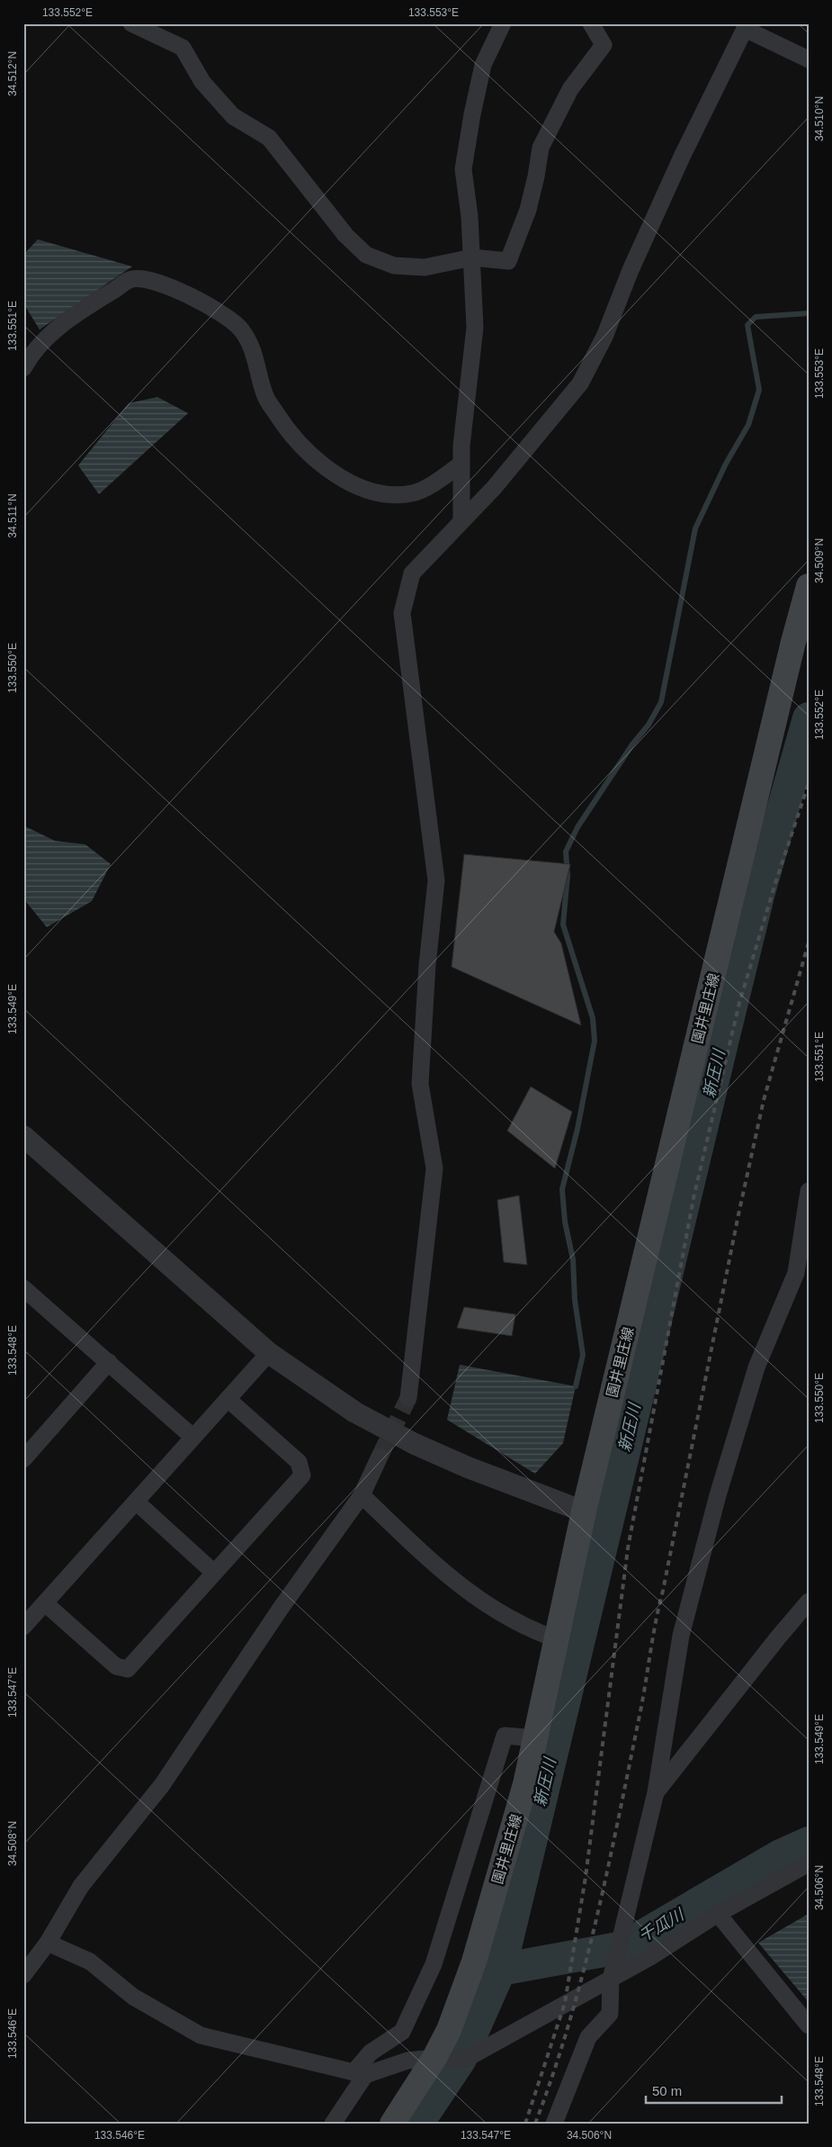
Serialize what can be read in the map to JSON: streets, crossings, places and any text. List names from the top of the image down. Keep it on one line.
{"streets":{"main road":["園井里庄線"]},"water":["新圧川","千瓜川"],"scale_bar":"50 m","coordinates":["133.552°E","133.553°E","34.512°N","34.510°N","133.551°E","34.511°N","34.509°N","133.550°E","133.549°E","133.548°E","133.547°E","34.508°N","34.506°N","133.546°E"]}
